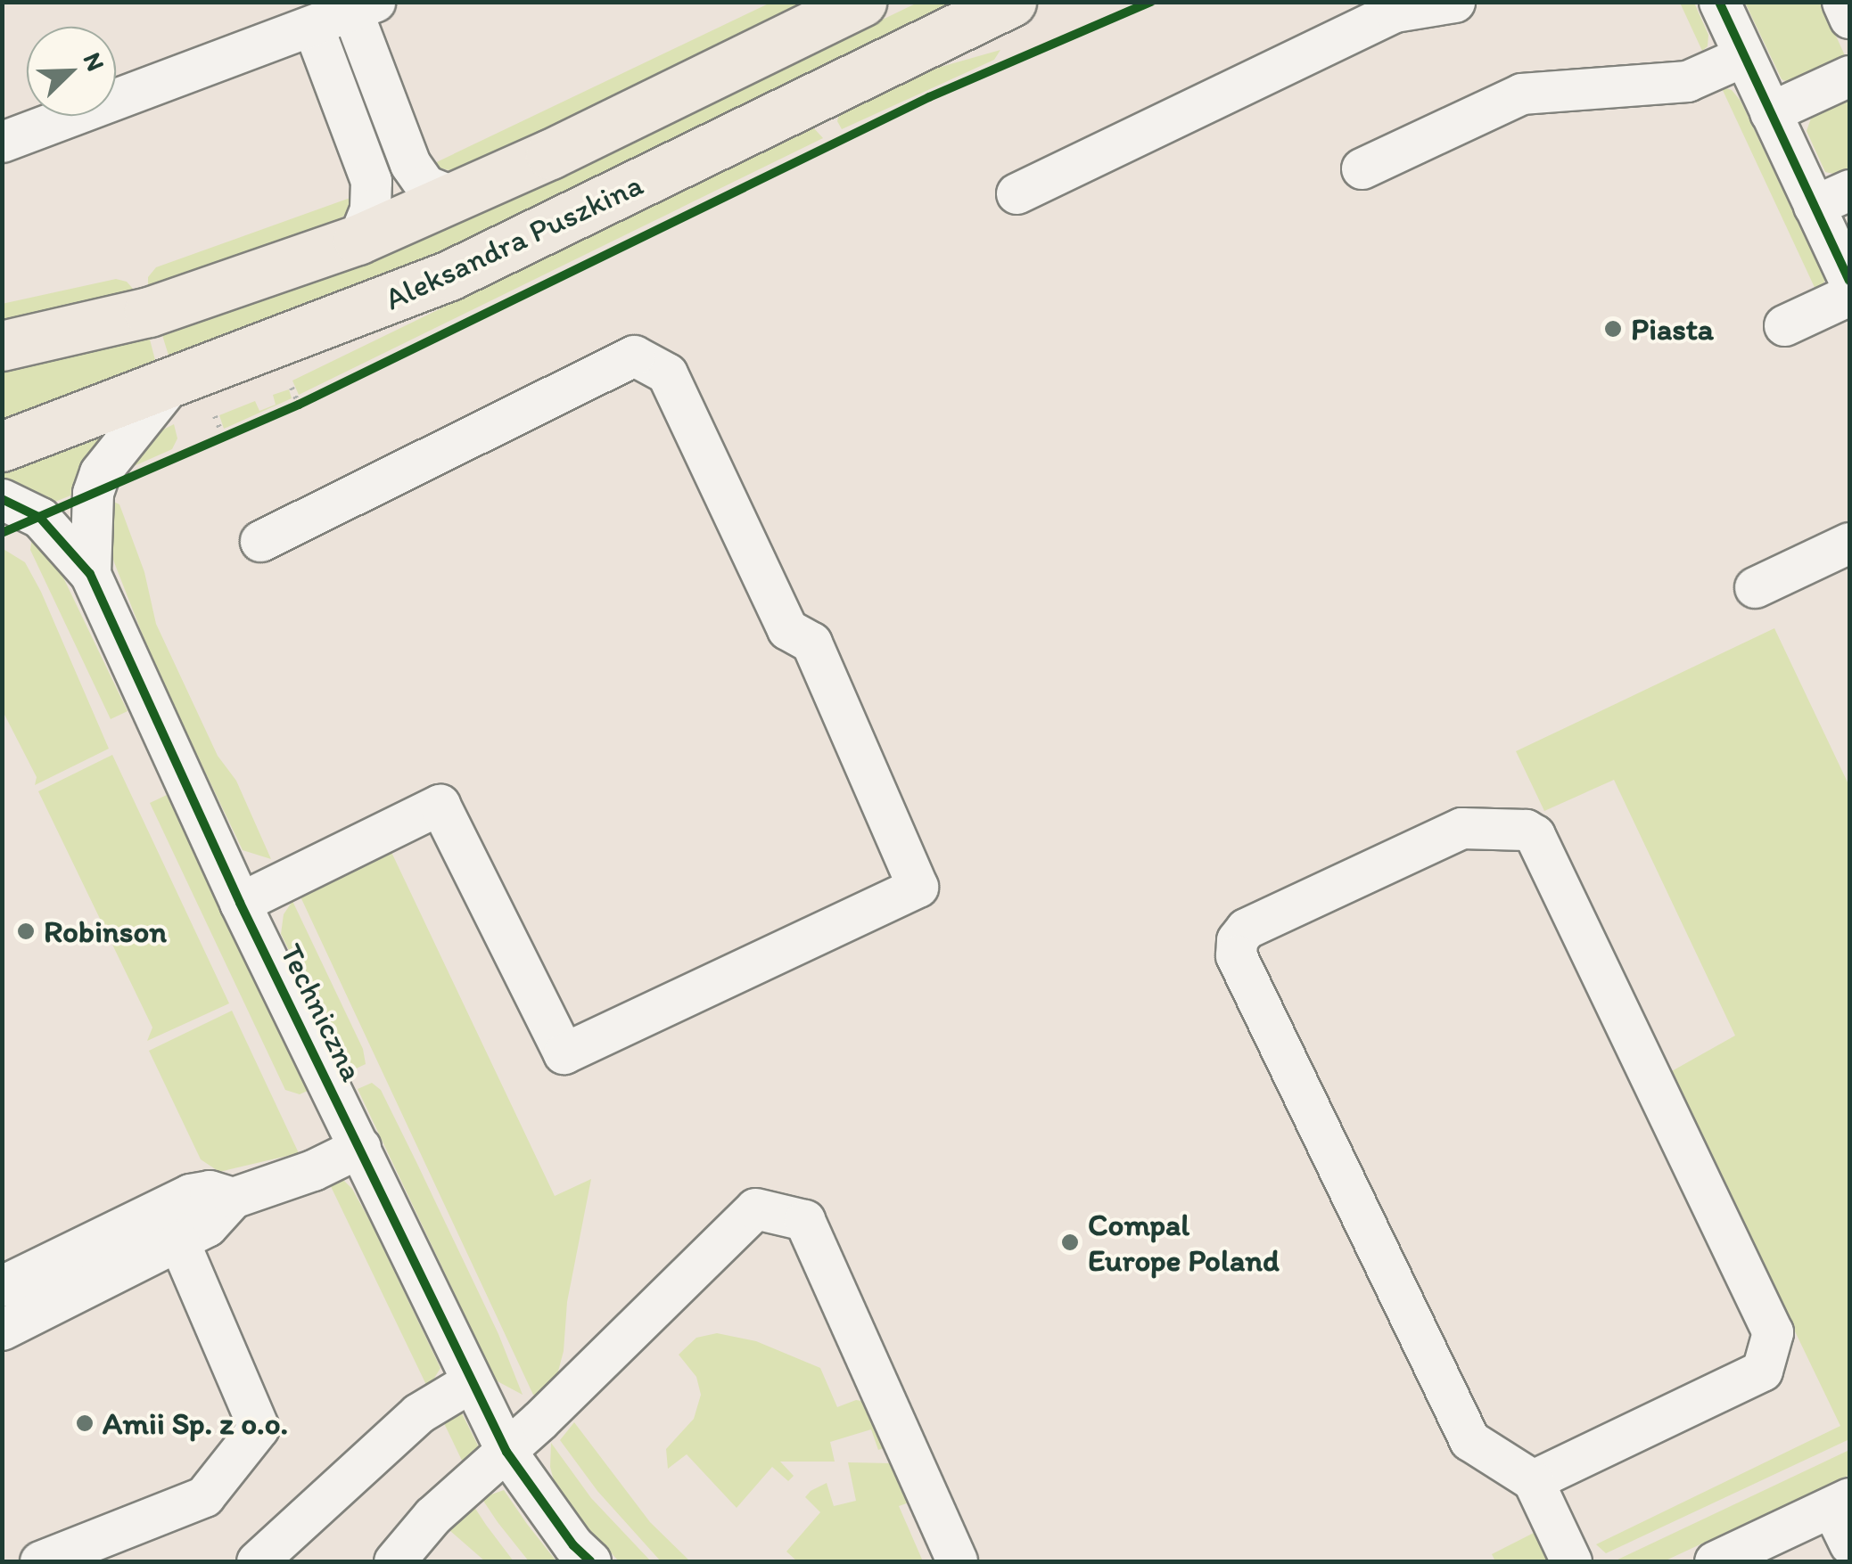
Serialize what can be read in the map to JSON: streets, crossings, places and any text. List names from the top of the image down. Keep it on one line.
{"streets":{"main road":["Aleksandra Puszkina"],"street":["Techniczna"]},"crossings":[["Aleksandra Puszkina","Techniczna"]],"places":["Piasta","Robinson","Compal Europe Poland","Amii Sp. z o.o."],"north":"top right"}
